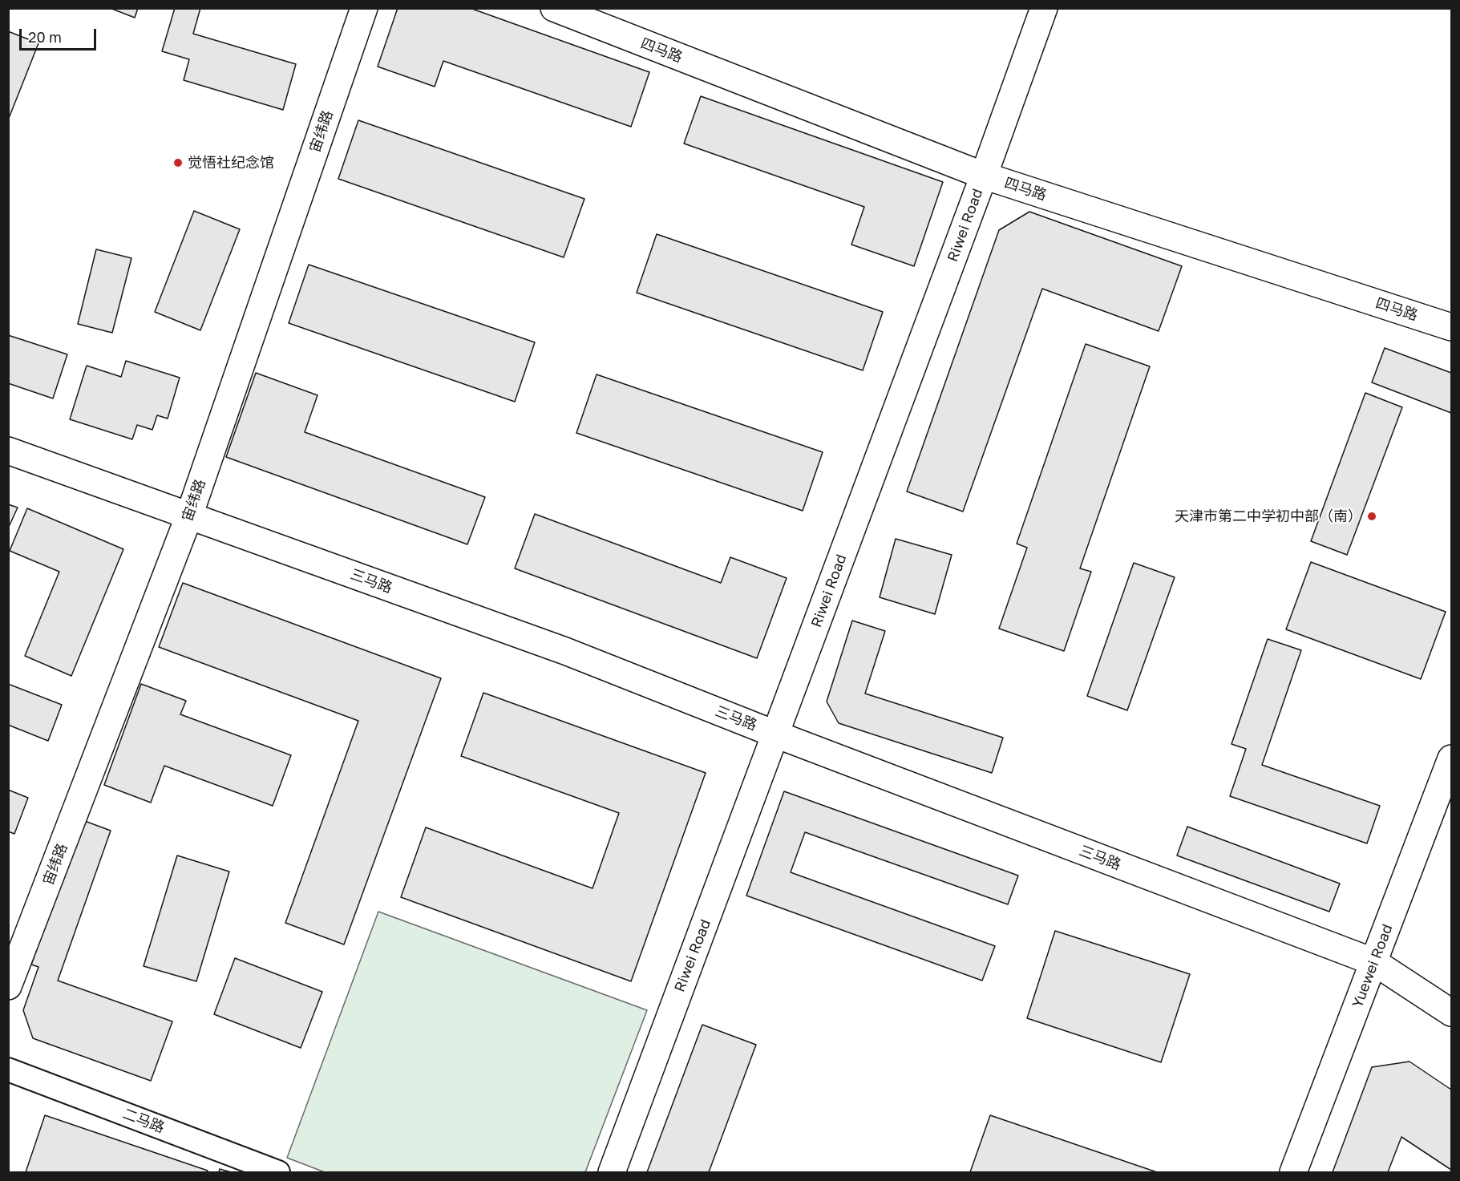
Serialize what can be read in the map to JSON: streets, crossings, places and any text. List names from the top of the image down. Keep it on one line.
{"streets":{"street":["四马路","宙纬路","Riwei Road","三马路","Yuewei Road","二马路"]},"crossings":[["四马路","Riwei Road"],["宙纬路","三马路"],["Riwei Road","三马路"],["三马路","Yuewei Road"]],"places":["觉悟社纪念馆","天津市第二中学初中部（南）"],"scale_bar":"20 m"}
